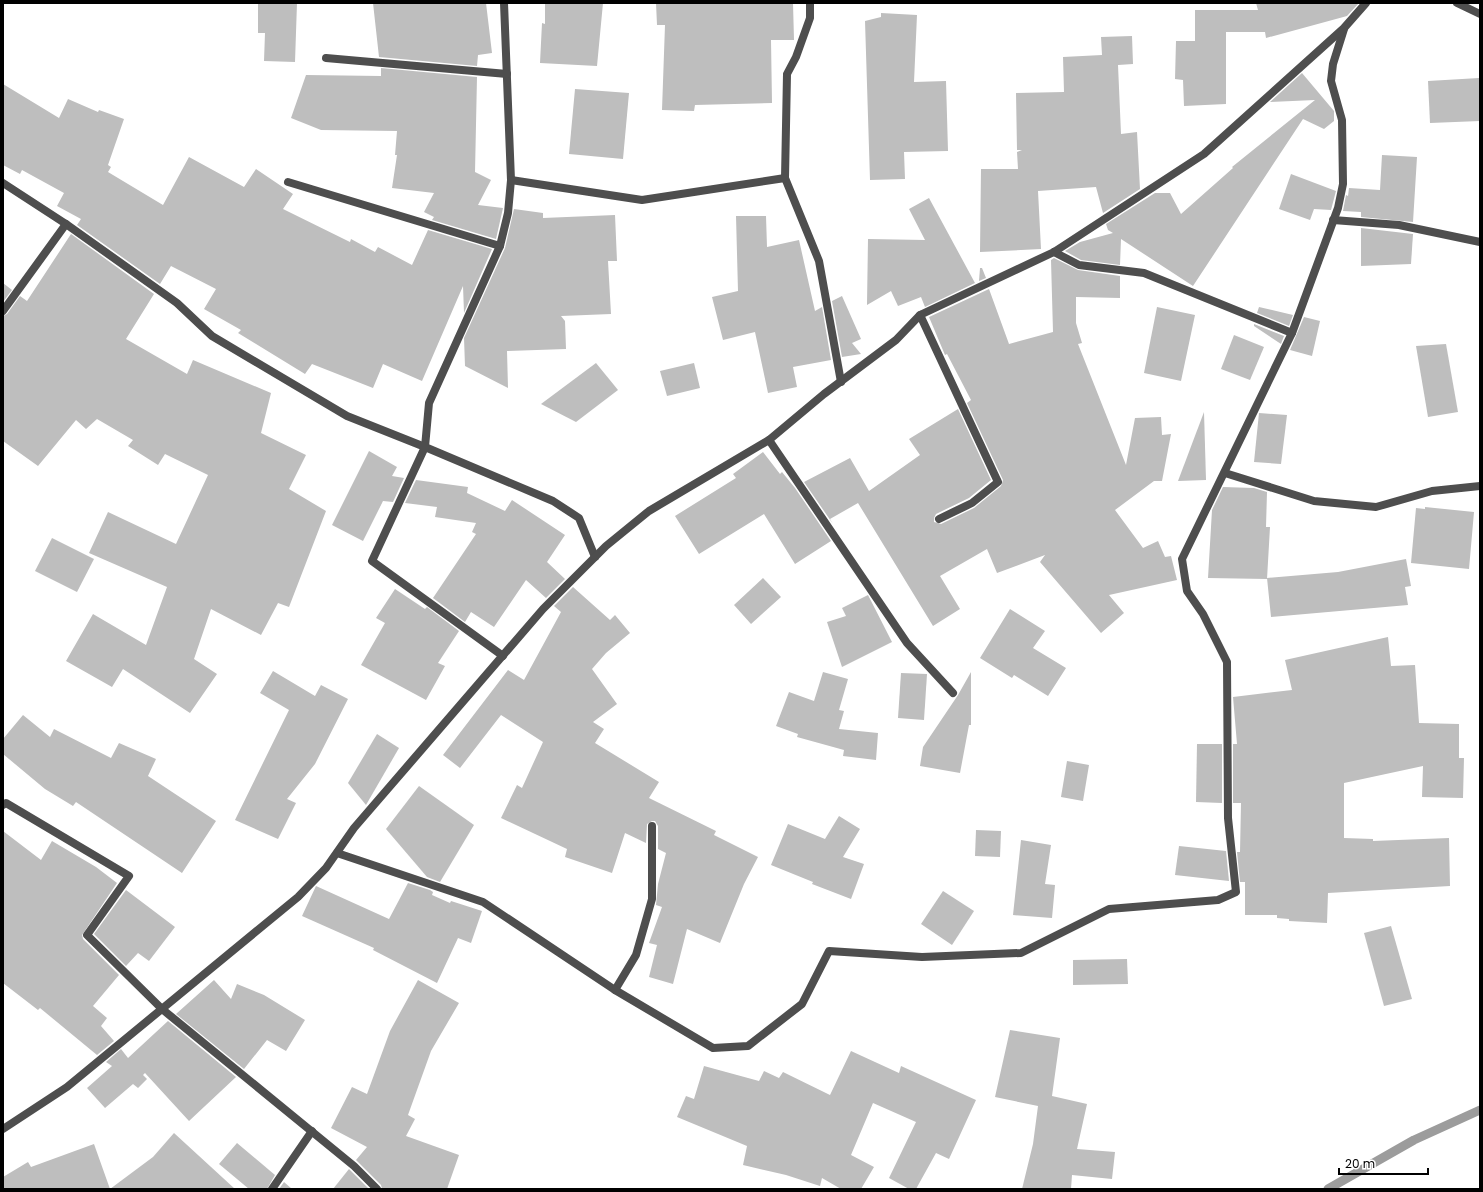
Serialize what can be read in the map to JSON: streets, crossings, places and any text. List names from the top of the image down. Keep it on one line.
{"scale_bar":"20 m"}
